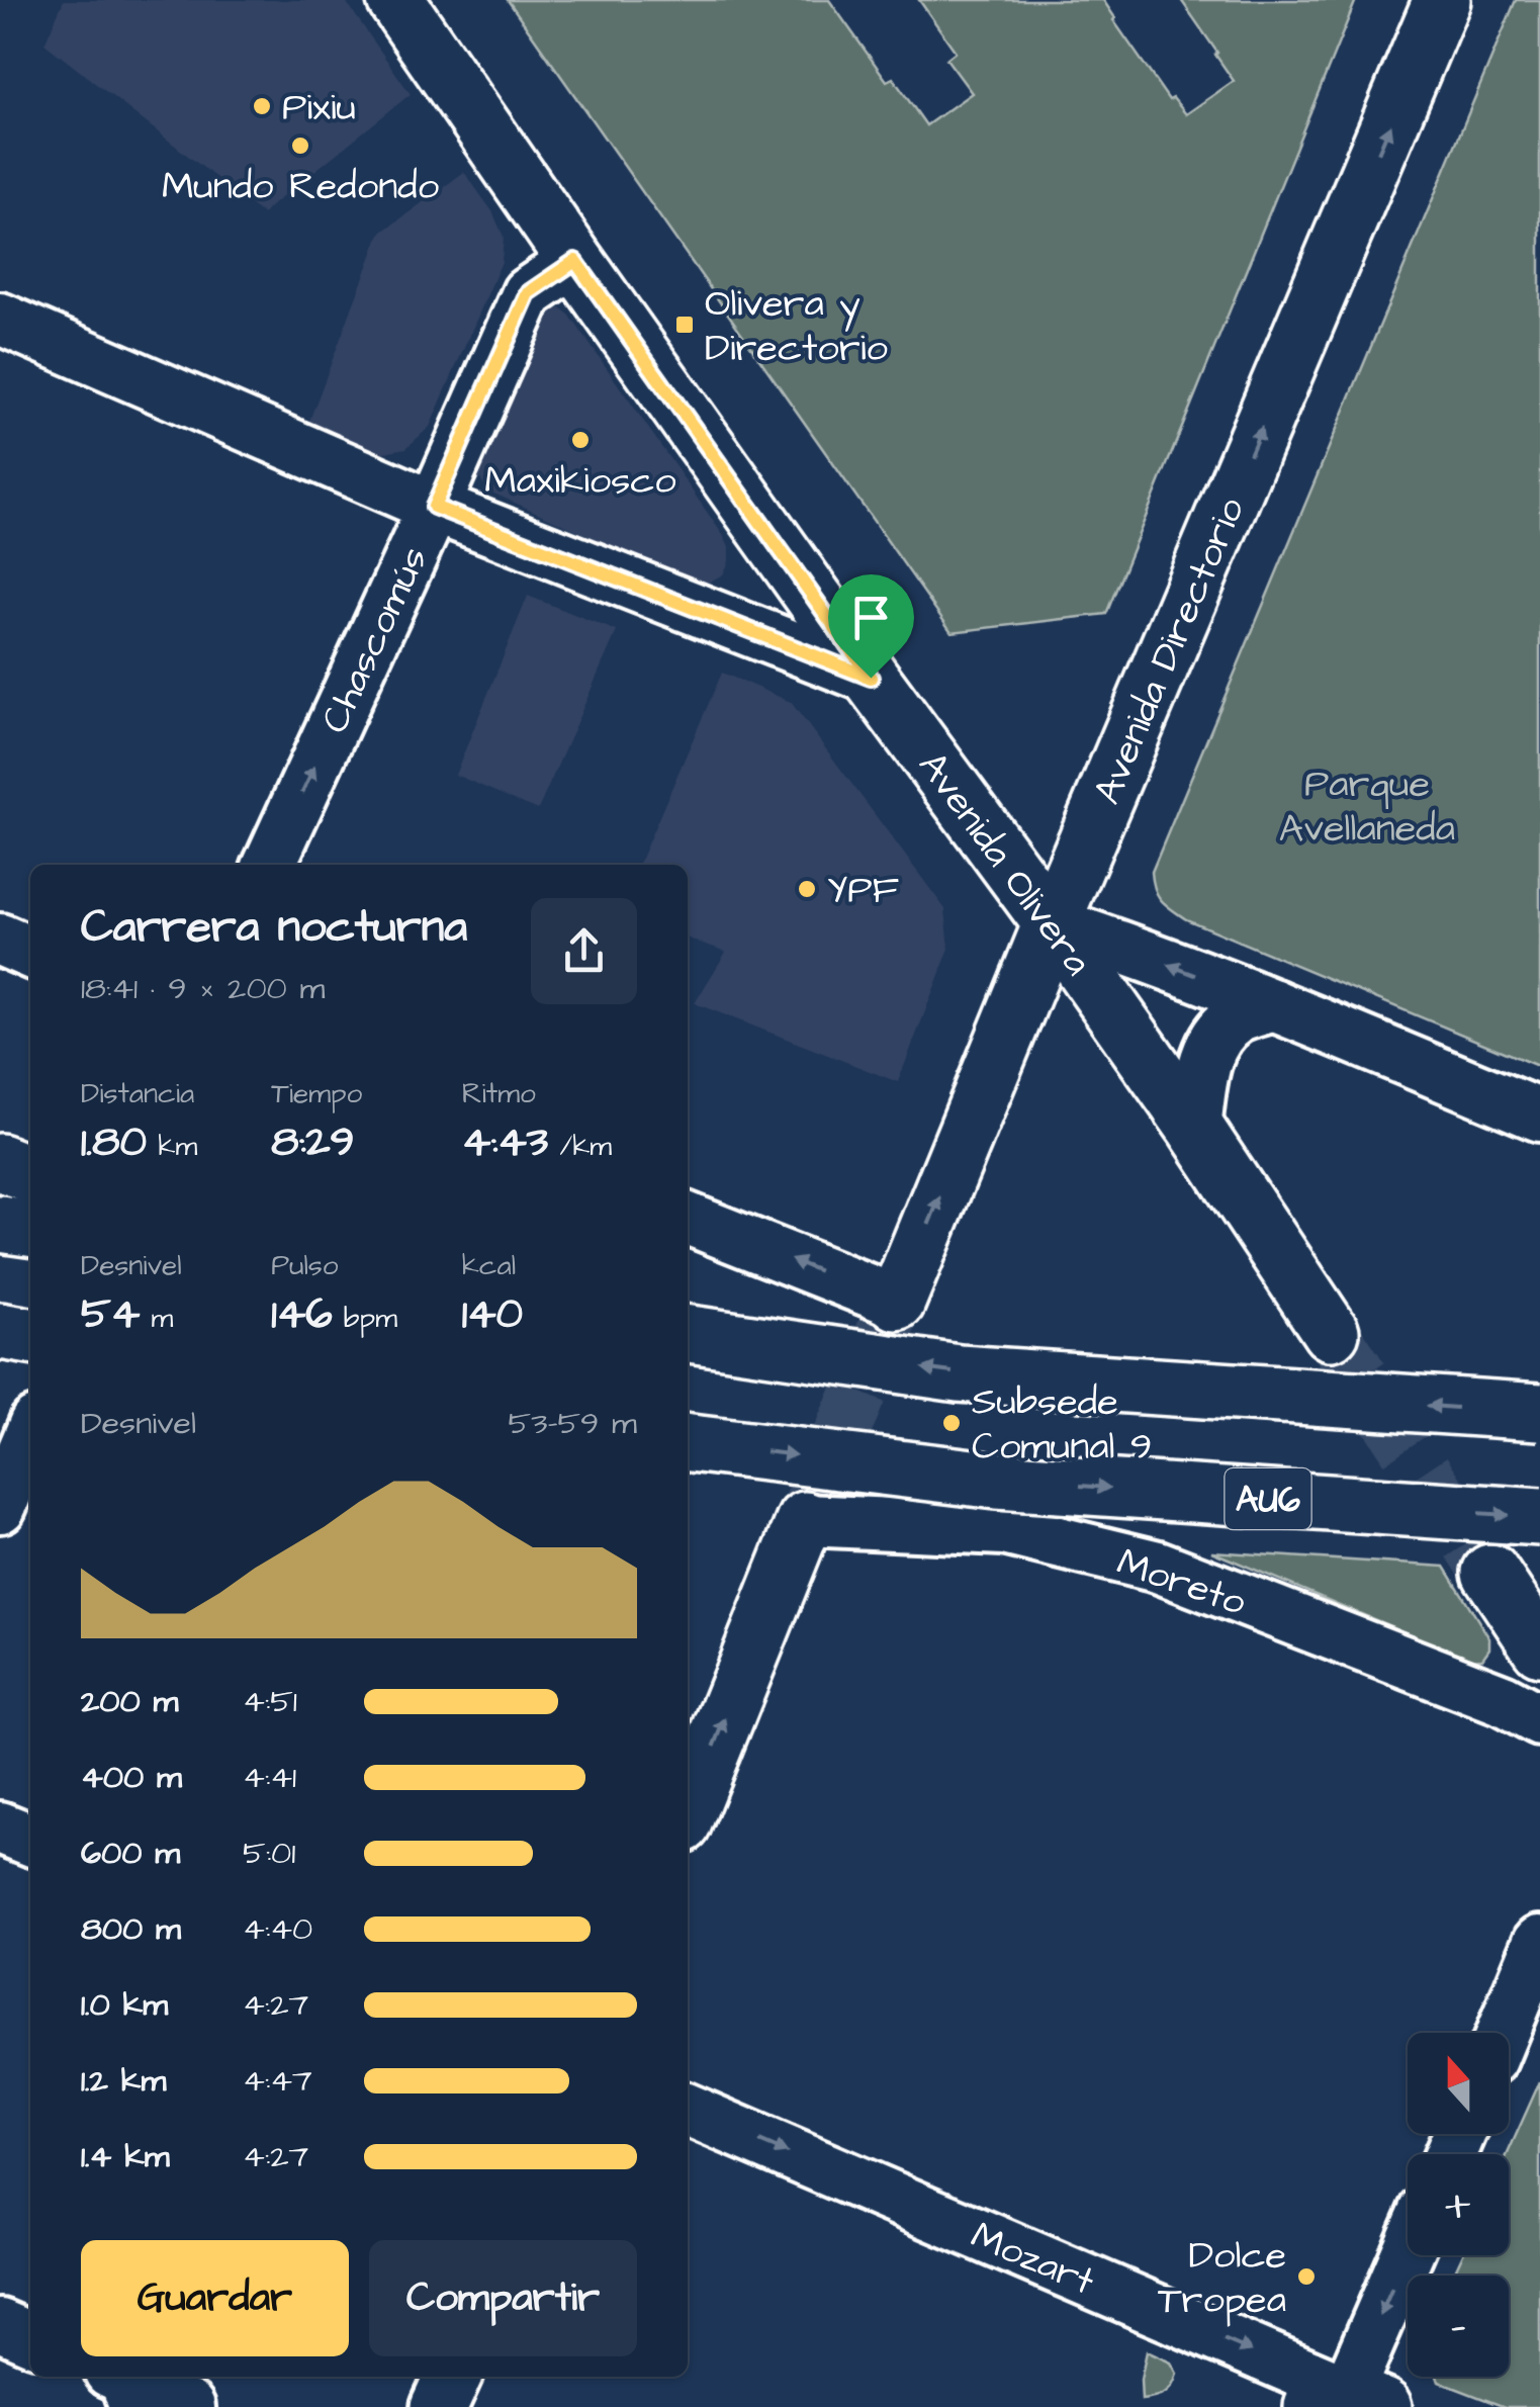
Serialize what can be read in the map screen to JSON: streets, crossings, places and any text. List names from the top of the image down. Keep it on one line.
{"streets":{"main road":["Avenida Directorio","Avenida Olivera","AU6"],"street":["Chascomús","Moreto","Mozart"]},"crossings":[["Chascomús","Avenida Olivera"],["Avenida Directorio","Avenida Olivera"]],"one_way":["Chascomús","Avenida Directorio","Mozart"],"parks":["Parque Avellaneda"],"places":{"other":["Pixiu","Mundo Redondo","Maxikiosco","YPF","Subsede Comunal 9","Dolce Tropea"],"transit":["Olivera y Directorio"]},"north":"top","page":{"heading":["Carrera nocturna","18:41 · 9 × 200 m"],"stats":[["Distancia","1.80 km"],["Tiempo","8:29"],["Ritmo","4:43 /km"],["Desnivel","54 m"],["Pulso","146 bpm"],["kcal","140"]],"chart":["Desnivel","53–59 m"],"list":[{"name":"200 m","note":"4:51"},{"name":"400 m","note":"4:41"},{"name":"600 m","note":"5:01"},{"name":"800 m","note":"4:40"},{"name":"1.0 km","note":"4:27"},{"name":"1.2 km","note":"4:47"},{"name":"1.4 km","note":"4:27"}],"map_buttons":["+","−"],"buttons":["Guardar","Compartir"]}}
